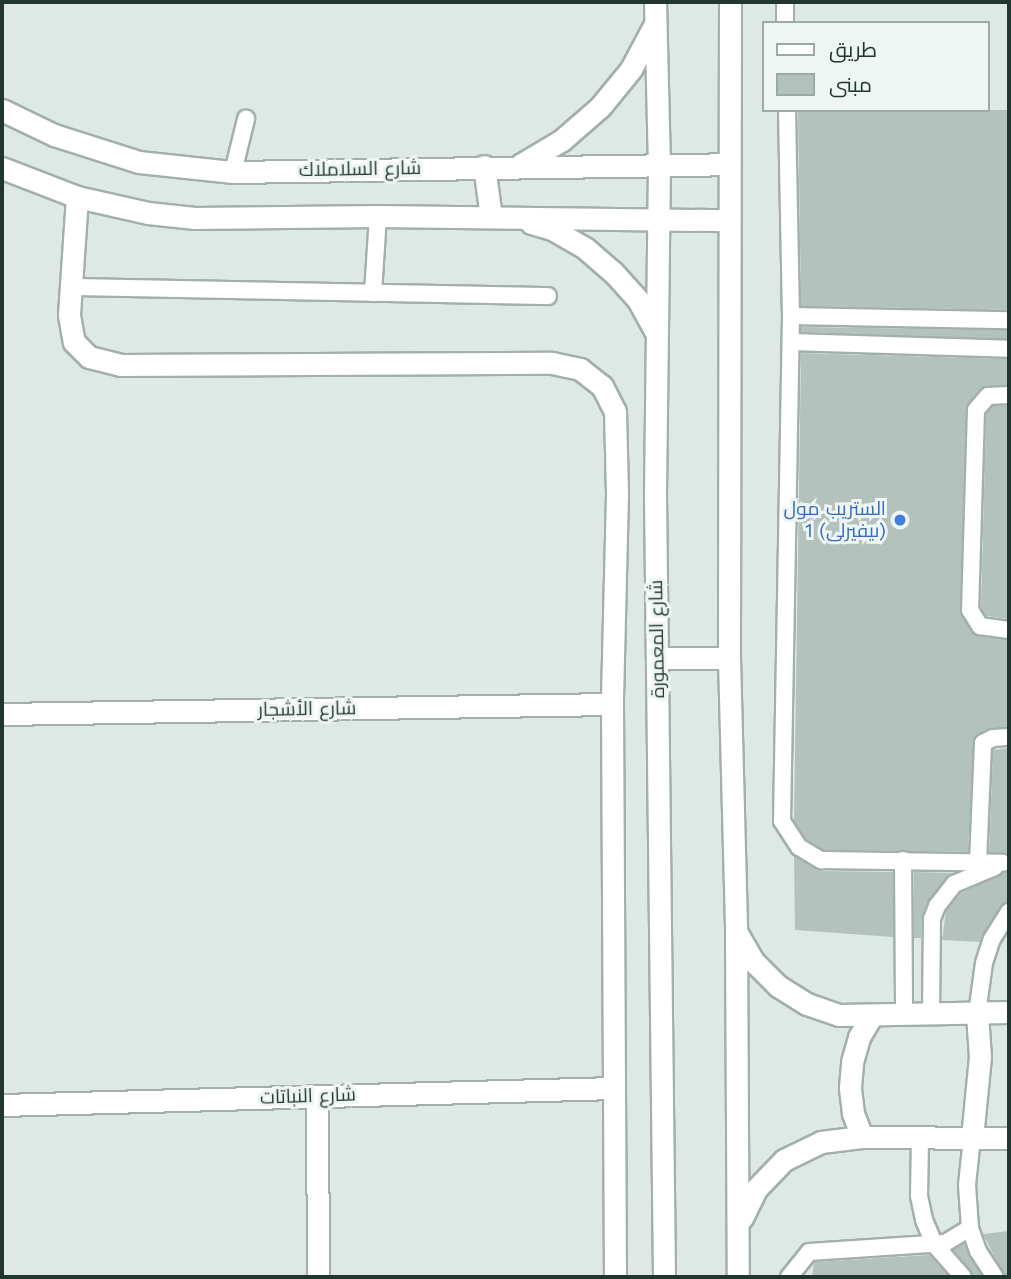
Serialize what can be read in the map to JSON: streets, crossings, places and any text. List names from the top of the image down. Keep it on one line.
{"streets":{"street":["شارع السلاملاك","شارع المعمورة","شارع الأشجار","شارع النباتات"]},"crossings":[["شارع السلاملاك","شارع المعمورة"]],"places":["الستريب مول 1 (بيفيرلى)"],"legend":["طريق","مبنى"]}
